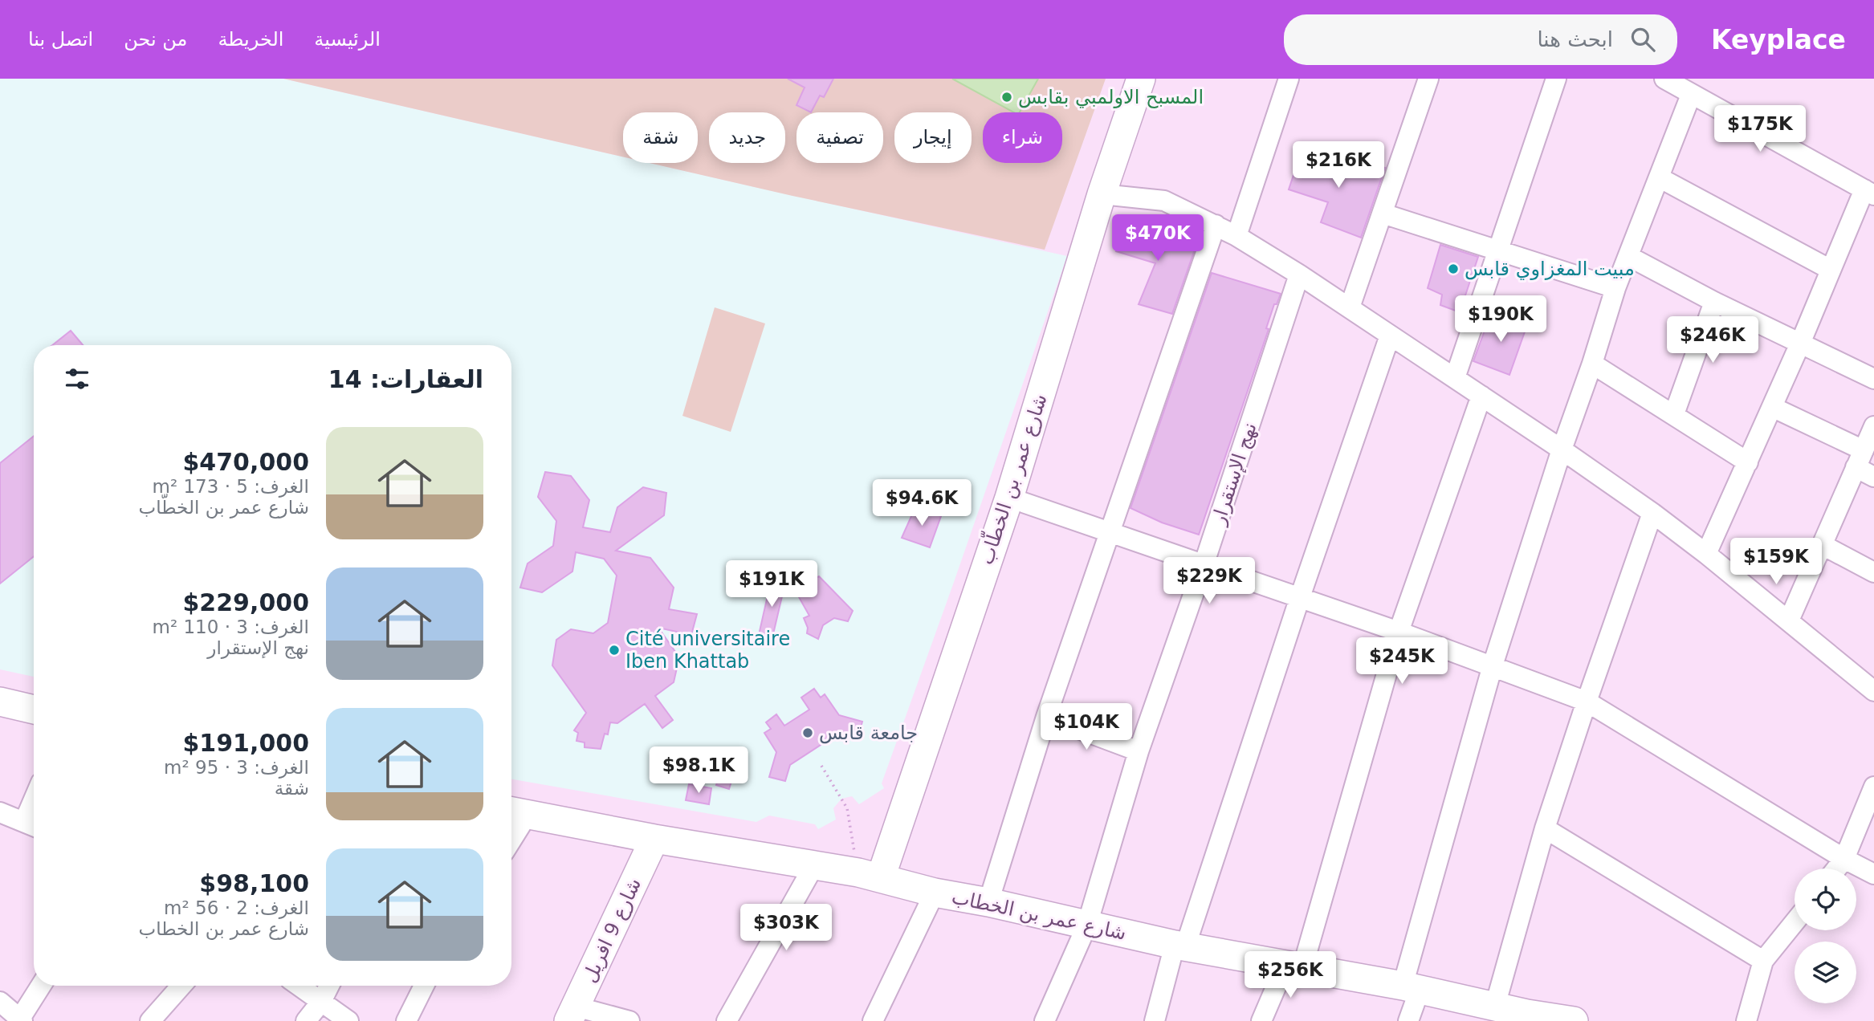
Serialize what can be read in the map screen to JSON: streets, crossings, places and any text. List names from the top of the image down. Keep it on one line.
{"streets":{"street":["نهج الإستقرار","شارع عمر بن الخطّاب","شارع عمر بن الخطاب","شارع 9 افريل"]},"crossings":[["نهج الإستقرار","شارع عمر بن الخطاب"],["شارع عمر بن الخطّاب","شارع عمر بن الخطاب"],["شارع عمر بن الخطاب","شارع 9 افريل"]],"places":["المسبح الاولمبي بقابس","مبيت المغزاوي قابس","Cité universitaire Iben Khattab","جامعة قابس"],"page":{"header":"Keyplace","search":"ابحث هنا","nav":["الرئيسية","الخريطة","من نحن","اتصل بنا"],"price":["$175K","$216K","$470K","$190K","$246K","$94.6K","$159K","$229K","$191K","$245K","$104K","$98.1K","$303K","$256K"],"chip":["شراء","إيجار","تصفية","جديد","شقة"],"heading":"العقارات: 14","list":[{"name":"$470,000","note":"الغرف: 5 · 173 m² · شارع عمر بن الخطّاب"},{"name":"$229,000","note":"الغرف: 3 · 110 m² · نهج الإستقرار"},{"name":"$191,000","note":"الغرف: 3 · 95 m² · شقة"},{"name":"$98,100","note":"الغرف: 2 · 56 m² · شارع عمر بن الخطاب"}]}}
